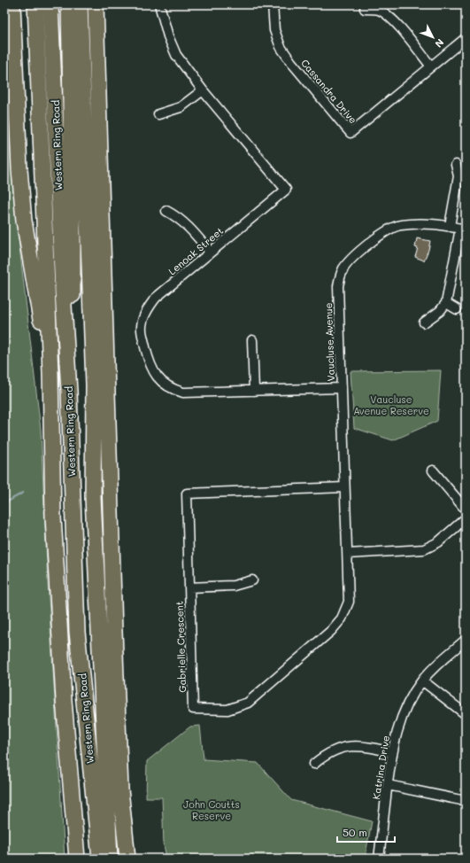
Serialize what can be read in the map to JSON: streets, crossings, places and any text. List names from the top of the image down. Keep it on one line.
{"streets":{"highway":["Western Ring Road"],"street":["Cassandra Drive","Lenoak Street","Vaucluse Avenue","Gabrielle Crescent","Katrina Drive"]},"crossings":[["Lenoak Street","Vaucluse Avenue"],["Vaucluse Avenue","Gabrielle Crescent"]],"parks":["Vaucluse Avenue Reserve","John Coutts Reserve"],"scale_bar":"50 m","north":"bottom right"}
